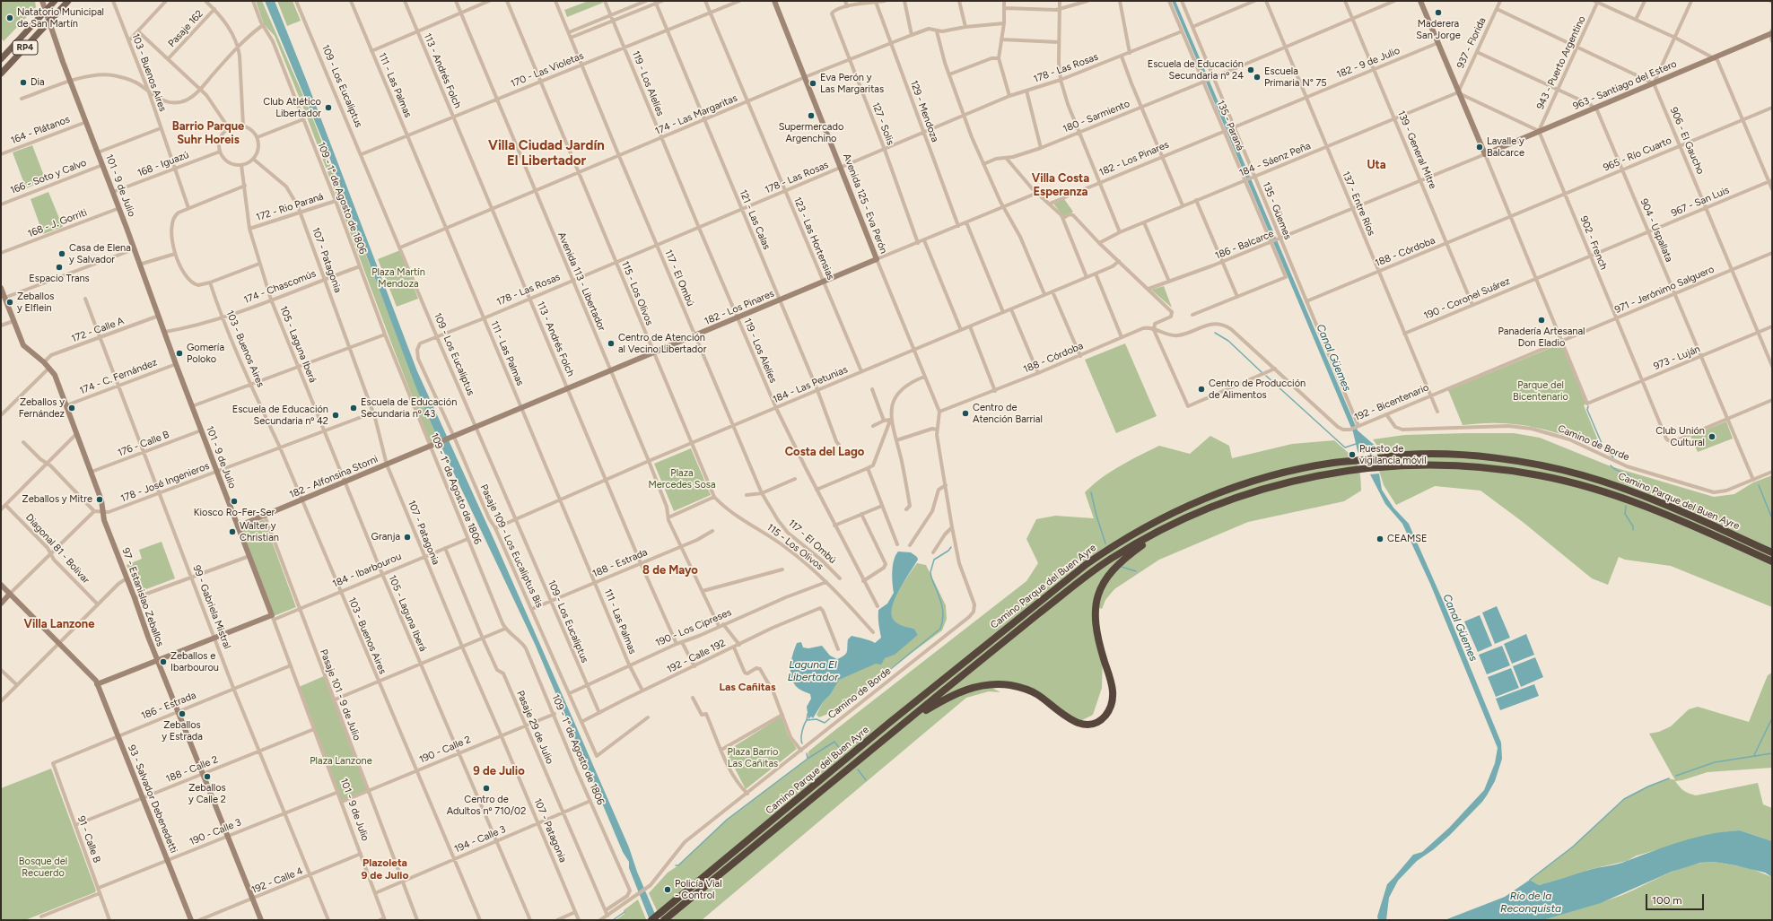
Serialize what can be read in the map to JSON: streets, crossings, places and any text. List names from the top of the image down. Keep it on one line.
{"streets":{"highway":["Camino Parque del Buen Ayre"],"main road":["RP4"],"street":["Pasaje 162","937 - Florida","182 - 9 de Julio","943 - Puerto Argentino","178 - Las Rosas","170 - Las Violetas","113 - Andrés Folch","103 - Buenos Aires","119 - Los Alelíes","111 - Las Palmas","963 - Santiago del Estero","109 - Los Eucaliptus","129 - Mendoza","174 - Las Margaritas","180 - Sarmiento","127 - Solis","135 - Paraná","164 - Plátanos","906 - El Gaucho","139 - General Mitre","965 - Río Cuarto","182 - Los Pinares","184 - Sáenz Peña","168 - Iguazú","166 - Soto y Calvo","101 - 9 de Julio","109 - 1° de Agosto de 1806","967 - San Luis","Avenida 125 - Eva Perón","137 - Entre Ríos","172 - Rio Paraná","135 - Güemes","121 - Las Calas","168 - J. Gorriti","904 - Uspallata","123 - Las Hortensias","902 - French","186 - Balcarce","188 - Córdoba","107 - Patagonia","117 - El Ombú","Avenida 113 - Libertador","174 - Chascomús","971 - Jerónimo Salguero","115 - Los Olivos","190 - Coronel Suárez","172 - Calle A","105 - Laguna Iberá","973 - Luján","174 - C. Fernández","184 - Las Petunias","192 - Bicentenario","Camino de Borde","176 - Calle B","182 - Alfonsina Storni","178 - José Ingenieros","Pasaje 109 - Los Eucaliptus Bis","Diagonal 81 - Bolivar","188 - Estrada","184 - Ibarbourou","97 - Estanislao Zeballos","99 - Gabriela Mistral","190 - Los Cipreses","192 - Calle 192","Pasaje 101 - 9 de Julio","186 - Estrada","Pasaje 29 de Julio","190 - Calle 2","188 - Calle 2","93 - Salvador Debenedetti","190 - Calle 3","91 - Calle B","194 - Calle 3","192 - Calle 4"]},"crossings":[["937 - Florida","184 - Sáenz Peña"],["RP4","101 - 9 de Julio"],["182 - 9 de Julio","135 - Paraná"],["182 - 9 de Julio","139 - General Mitre"],["182 - 9 de Julio","182 - Los Pinares"],["182 - 9 de Julio","137 - Entre Ríos"],["182 - 9 de Julio","135 - Güemes"],["943 - Puerto Argentino","963 - Santiago del Estero"],["943 - Puerto Argentino","902 - French"],["178 - Las Rosas","113 - Andrés Folch"],["178 - Las Rosas","119 - Los Alelíes"],["178 - Las Rosas","111 - Las Palmas"],["178 - Las Rosas","109 - Los Eucaliptus"],["178 - Las Rosas","129 - Mendoza"],["178 - Las Rosas","127 - Solis"],["178 - Las Rosas","135 - Paraná"],["178 - Las Rosas","Avenida 125 - Eva Perón"],["178 - Las Rosas","121 - Las Calas"],["178 - Las Rosas","123 - Las Hortensias"],["178 - Las Rosas","117 - El Ombú"],["178 - Las Rosas","Avenida 113 - Libertador"],["178 - Las Rosas","115 - Los Olivos"],["178 - Las Rosas","Pasaje 109 - Los Eucaliptus Bis"],["170 - Las Violetas","113 - Andrés Folch"],["170 - Las Violetas","119 - Los Alelíes"],["170 - Las Violetas","111 - Las Palmas"],["170 - Las Violetas","109 - Los Eucaliptus"],["170 - Las Violetas","121 - Las Calas"],["170 - Las Violetas","123 - Las Hortensias"],["170 - Las Violetas","117 - El Ombú"],["170 - Las Violetas","Avenida 113 - Libertador"],["170 - Las Violetas","115 - Los Olivos"],["113 - Andrés Folch","174 - Las Margaritas"],["113 - Andrés Folch","182 - Los Pinares"],["113 - Andrés Folch","184 - Las Petunias"],["113 - Andrés Folch","188 - Estrada"],["113 - Andrés Folch","190 - Los Cipreses"],["103 - Buenos Aires","168 - Iguazú"],["103 - Buenos Aires","174 - Chascomús"],["103 - Buenos Aires","182 - Alfonsina Storni"],["103 - Buenos Aires","178 - José Ingenieros"],["103 - Buenos Aires","184 - Ibarbourou"],["103 - Buenos Aires","190 - Calle 2"],["103 - Buenos Aires","194 - Calle 3"],["119 - Los Alelíes","174 - Las Margaritas"],["119 - Los Alelíes","182 - Los Pinares"],["119 - Los Alelíes","184 - Las Petunias"],["111 - Las Palmas","174 - Las Margaritas"],["111 - Las Palmas","182 - Los Pinares"],["111 - Las Palmas","184 - Las Petunias"],["111 - Las Palmas","188 - Estrada"],["111 - Las Palmas","190 - Los Cipreses"],["111 - Las Palmas","192 - Calle 192"],["963 - Santiago del Estero","906 - El Gaucho"],["963 - Santiago del Estero","904 - Uspallata"],["963 - Santiago del Estero","902 - French"],["963 - Santiago del Estero","186 - Balcarce"],["109 - Los Eucaliptus","174 - Las Margaritas"],["109 - Los Eucaliptus","182 - Los Pinares"],["109 - Los Eucaliptus","184 - Las Petunias"],["109 - Los Eucaliptus","188 - Estrada"],["109 - Los Eucaliptus","190 - Los Cipreses"],["109 - Los Eucaliptus","192 - Calle 192"],["129 - Mendoza","174 - Las Margaritas"],["129 - Mendoza","182 - Los Pinares"],["174 - Las Margaritas","127 - Solis"],["174 - Las Margaritas","Avenida 125 - Eva Perón"],["174 - Las Margaritas","121 - Las Calas"],["174 - Las Margaritas","123 - Las Hortensias"],["174 - Las Margaritas","117 - El Ombú"],["174 - Las Margaritas","Avenida 113 - Libertador"],["174 - Las Margaritas","115 - Los Olivos"],["180 - Sarmiento","135 - Paraná"],["180 - Sarmiento","139 - General Mitre"],["180 - Sarmiento","137 - Entre Ríos"],["180 - Sarmiento","135 - Güemes"],["127 - Solis","182 - Los Pinares"],["135 - Paraná","182 - Los Pinares"],["135 - Paraná","184 - Sáenz Peña"],["135 - Paraná","186 - Balcarce"],["164 - Plátanos","101 - 9 de Julio"],["906 - El Gaucho","965 - Río Cuarto"],["906 - El Gaucho","967 - San Luis"],["906 - El Gaucho","971 - Jerónimo Salguero"],["906 - El Gaucho","973 - Luján"],["139 - General Mitre","184 - Sáenz Peña"],["139 - General Mitre","186 - Balcarce"],["139 - General Mitre","188 - Córdoba"],["139 - General Mitre","190 - Coronel Suárez"],["965 - Río Cuarto","904 - Uspallata"],["965 - Río Cuarto","902 - French"],["965 - Río Cuarto","188 - Córdoba"],["182 - Los Pinares","Avenida 125 - Eva Perón"],["182 - Los Pinares","121 - Las Calas"],["182 - Los Pinares","123 - Las Hortensias"],["182 - Los Pinares","117 - El Ombú"],["182 - Los Pinares","Avenida 113 - Libertador"],["182 - Los Pinares","115 - Los Olivos"],["182 - Los Pinares","182 - Alfonsina Storni"],["182 - Los Pinares","Pasaje 109 - Los Eucaliptus Bis"],["184 - Sáenz Peña","137 - Entre Ríos"],["184 - Sáenz Peña","135 - Güemes"],["168 - Iguazú","101 - 9 de Julio"],["168 - Iguazú","107 - Patagonia"],["168 - Iguazú","105 - Laguna Iberá"],["166 - Soto y Calvo","101 - 9 de Julio"],["101 - 9 de Julio","168 - J. Gorriti"],["101 - 9 de Julio","174 - Chascomús"],["101 - 9 de Julio","172 - Calle A"],["101 - 9 de Julio","174 - C. Fernández"],["101 - 9 de Julio","176 - Calle B"],["101 - 9 de Julio","182 - Alfonsina Storni"],["101 - 9 de Julio","178 - José Ingenieros"],["101 - 9 de Julio","184 - Ibarbourou"],["101 - 9 de Julio","186 - Estrada"],["101 - 9 de Julio","190 - Calle 2"],["101 - 9 de Julio","188 - Calle 2"],["101 - 9 de Julio","190 - Calle 3"],["101 - 9 de Julio","194 - Calle 3"],["101 - 9 de Julio","192 - Calle 4"],["109 - 1° de Agosto de 1806","172 - Rio Paraná"],["109 - 1° de Agosto de 1806","174 - Chascomús"],["109 - 1° de Agosto de 1806","182 - Alfonsina Storni"],["109 - 1° de Agosto de 1806","184 - Ibarbourou"],["109 - 1° de Agosto de 1806","Pasaje 29 de Julio"],["109 - 1° de Agosto de 1806","190 - Calle 2"],["109 - 1° de Agosto de 1806","194 - Calle 3"],["967 - San Luis","904 - Uspallata"],["967 - San Luis","902 - French"],["967 - San Luis","190 - Coronel Suárez"],["Avenida 125 - Eva Perón","188 - Córdoba"],["Avenida 125 - Eva Perón","184 - Las Petunias"],["Avenida 125 - Eva Perón","Camino de Borde"],["137 - Entre Ríos","186 - Balcarce"],["137 - Entre Ríos","188 - Córdoba"],["137 - Entre Ríos","190 - Coronel Suárez"],["137 - Entre Ríos","192 - Bicentenario"],["172 - Rio Paraná","107 - Patagonia"],["172 - Rio Paraná","105 - Laguna Iberá"],["135 - Güemes","186 - Balcarce"],["135 - Güemes","188 - Córdoba"],["135 - Güemes","192 - Bicentenario"],["121 - Las Calas","184 - Las Petunias"],["904 - Uspallata","902 - French"],["904 - Uspallata","971 - Jerónimo Salguero"],["904 - Uspallata","973 - Luján"],["904 - Uspallata","Camino de Borde"],["123 - Las Hortensias","184 - Las Petunias"],["902 - French","971 - Jerónimo Salguero"],["902 - French","973 - Luján"],["188 - Córdoba","192 - Bicentenario"],["188 - Córdoba","Camino de Borde"],["107 - Patagonia","174 - Chascomús"],["107 - Patagonia","105 - Laguna Iberá"],["107 - Patagonia","182 - Alfonsina Storni"],["107 - Patagonia","178 - José Ingenieros"],["107 - Patagonia","184 - Ibarbourou"],["107 - Patagonia","190 - Calle 2"],["107 - Patagonia","194 - Calle 3"],["117 - El Ombú","184 - Las Petunias"],["Avenida 113 - Libertador","184 - Las Petunias"],["Avenida 113 - Libertador","188 - Estrada"],["Avenida 113 - Libertador","190 - Los Cipreses"],["174 - Chascomús","105 - Laguna Iberá"],["971 - Jerónimo Salguero","973 - Luján"],["971 - Jerónimo Salguero","192 - Bicentenario"],["115 - Los Olivos","184 - Las Petunias"],["115 - Los Olivos","190 - Los Cipreses"],["172 - Calle A","97 - Estanislao Zeballos"],["172 - Calle A","99 - Gabriela Mistral"],["105 - Laguna Iberá","182 - Alfonsina Storni"],["105 - Laguna Iberá","178 - José Ingenieros"],["105 - Laguna Iberá","184 - Ibarbourou"],["105 - Laguna Iberá","190 - Calle 2"],["105 - Laguna Iberá","194 - Calle 3"],["973 - Luján","192 - Bicentenario"],["174 - C. Fernández","97 - Estanislao Zeballos"],["174 - C. Fernández","99 - Gabriela Mistral"],["184 - Las Petunias","Pasaje 109 - Los Eucaliptus Bis"],["192 - Bicentenario","Camino de Borde"],["Camino de Borde","Pasaje 29 de Julio"],["176 - Calle B","97 - Estanislao Zeballos"],["176 - Calle B","99 - Gabriela Mistral"],["182 - Alfonsina Storni","Pasaje 101 - 9 de Julio"],["178 - José Ingenieros","97 - Estanislao Zeballos"],["178 - José Ingenieros","99 - Gabriela Mistral"],["Pasaje 109 - Los Eucaliptus Bis","188 - Estrada"],["Pasaje 109 - Los Eucaliptus Bis","190 - Los Cipreses"],["Pasaje 109 - Los Eucaliptus Bis","192 - Calle 192"],["184 - Ibarbourou","97 - Estanislao Zeballos"],["184 - Ibarbourou","99 - Gabriela Mistral"],["184 - Ibarbourou","Pasaje 101 - 9 de Julio"],["184 - Ibarbourou","Pasaje 29 de Julio"],["184 - Ibarbourou","93 - Salvador Debenedetti"],["97 - Estanislao Zeballos","186 - Estrada"],["97 - Estanislao Zeballos","188 - Calle 2"],["97 - Estanislao Zeballos","190 - Calle 3"],["97 - Estanislao Zeballos","192 - Calle 4"],["99 - Gabriela Mistral","186 - Estrada"],["99 - Gabriela Mistral","188 - Calle 2"],["99 - Gabriela Mistral","190 - Calle 3"],["99 - Gabriela Mistral","192 - Calle 4"],["Pasaje 101 - 9 de Julio","190 - Calle 2"],["Pasaje 101 - 9 de Julio","194 - Calle 3"],["186 - Estrada","93 - Salvador Debenedetti"],["186 - Estrada","91 - Calle B"],["Pasaje 29 de Julio","190 - Calle 2"],["Pasaje 29 de Julio","194 - Calle 3"],["188 - Calle 2","93 - Salvador Debenedetti"],["188 - Calle 2","91 - Calle B"],["93 - Salvador Debenedetti","190 - Calle 3"],["190 - Calle 3","91 - Calle B"]],"districts":["Barrio Parque Suhr Horeis","Villa Ciudad Jardín El Libertador","Uta","Villa Costa Esperanza","Costa del Lago","8 de Mayo","Villa Lanzone","Las Cañitas","9 de Julio","Plazoleta 9 de Julio"],"water":["Canal Güemes","Laguna El Libertador","Río de la Reconquista"],"parks":["Plaza Martín Mendoza","Parque del Bicentenario","Plaza Mercedes Sosa","Plaza Barrio Las Cañitas","Plaza Lanzone","Bosque del Recuerdo"],"places":["Maderera San Jorge","Natatorio Municipal de San Martín","Escuela de Educación Secundaria nº 24","Escuela Primaria N° 75","Dia","Eva Perón y Las Margaritas","Club Atlético Libertador","Supermercado Argenchino","Lavalle y Balcarce","Casa de Elena y Salvador","Espacio Trans","Zeballos y Elflein","Panadería Artesanal Don Eladio","Centro de Atención al Vecino Libertador","Gomería Poloko","Centro de Producción de Alimentos","Zeballos y Fernández","Escuela de Educación Secundaria nº 43","Centro de Atención Barrial","Escuela de Educación Secundaria nº 42","Club Unión Cultural","Puesto de vigilancia móvil","Zeballos y Mitre","Kiosco Ro-Fer-Ser","Walter y Christian","Granja","CEAMSE","Zeballos e Ibarbourou","Zeballos y Estrada","Zeballos y Calle 2","Centro de Adultos nº 710/02","Policía Vial - Control"],"scale_bar":"100 m"}
